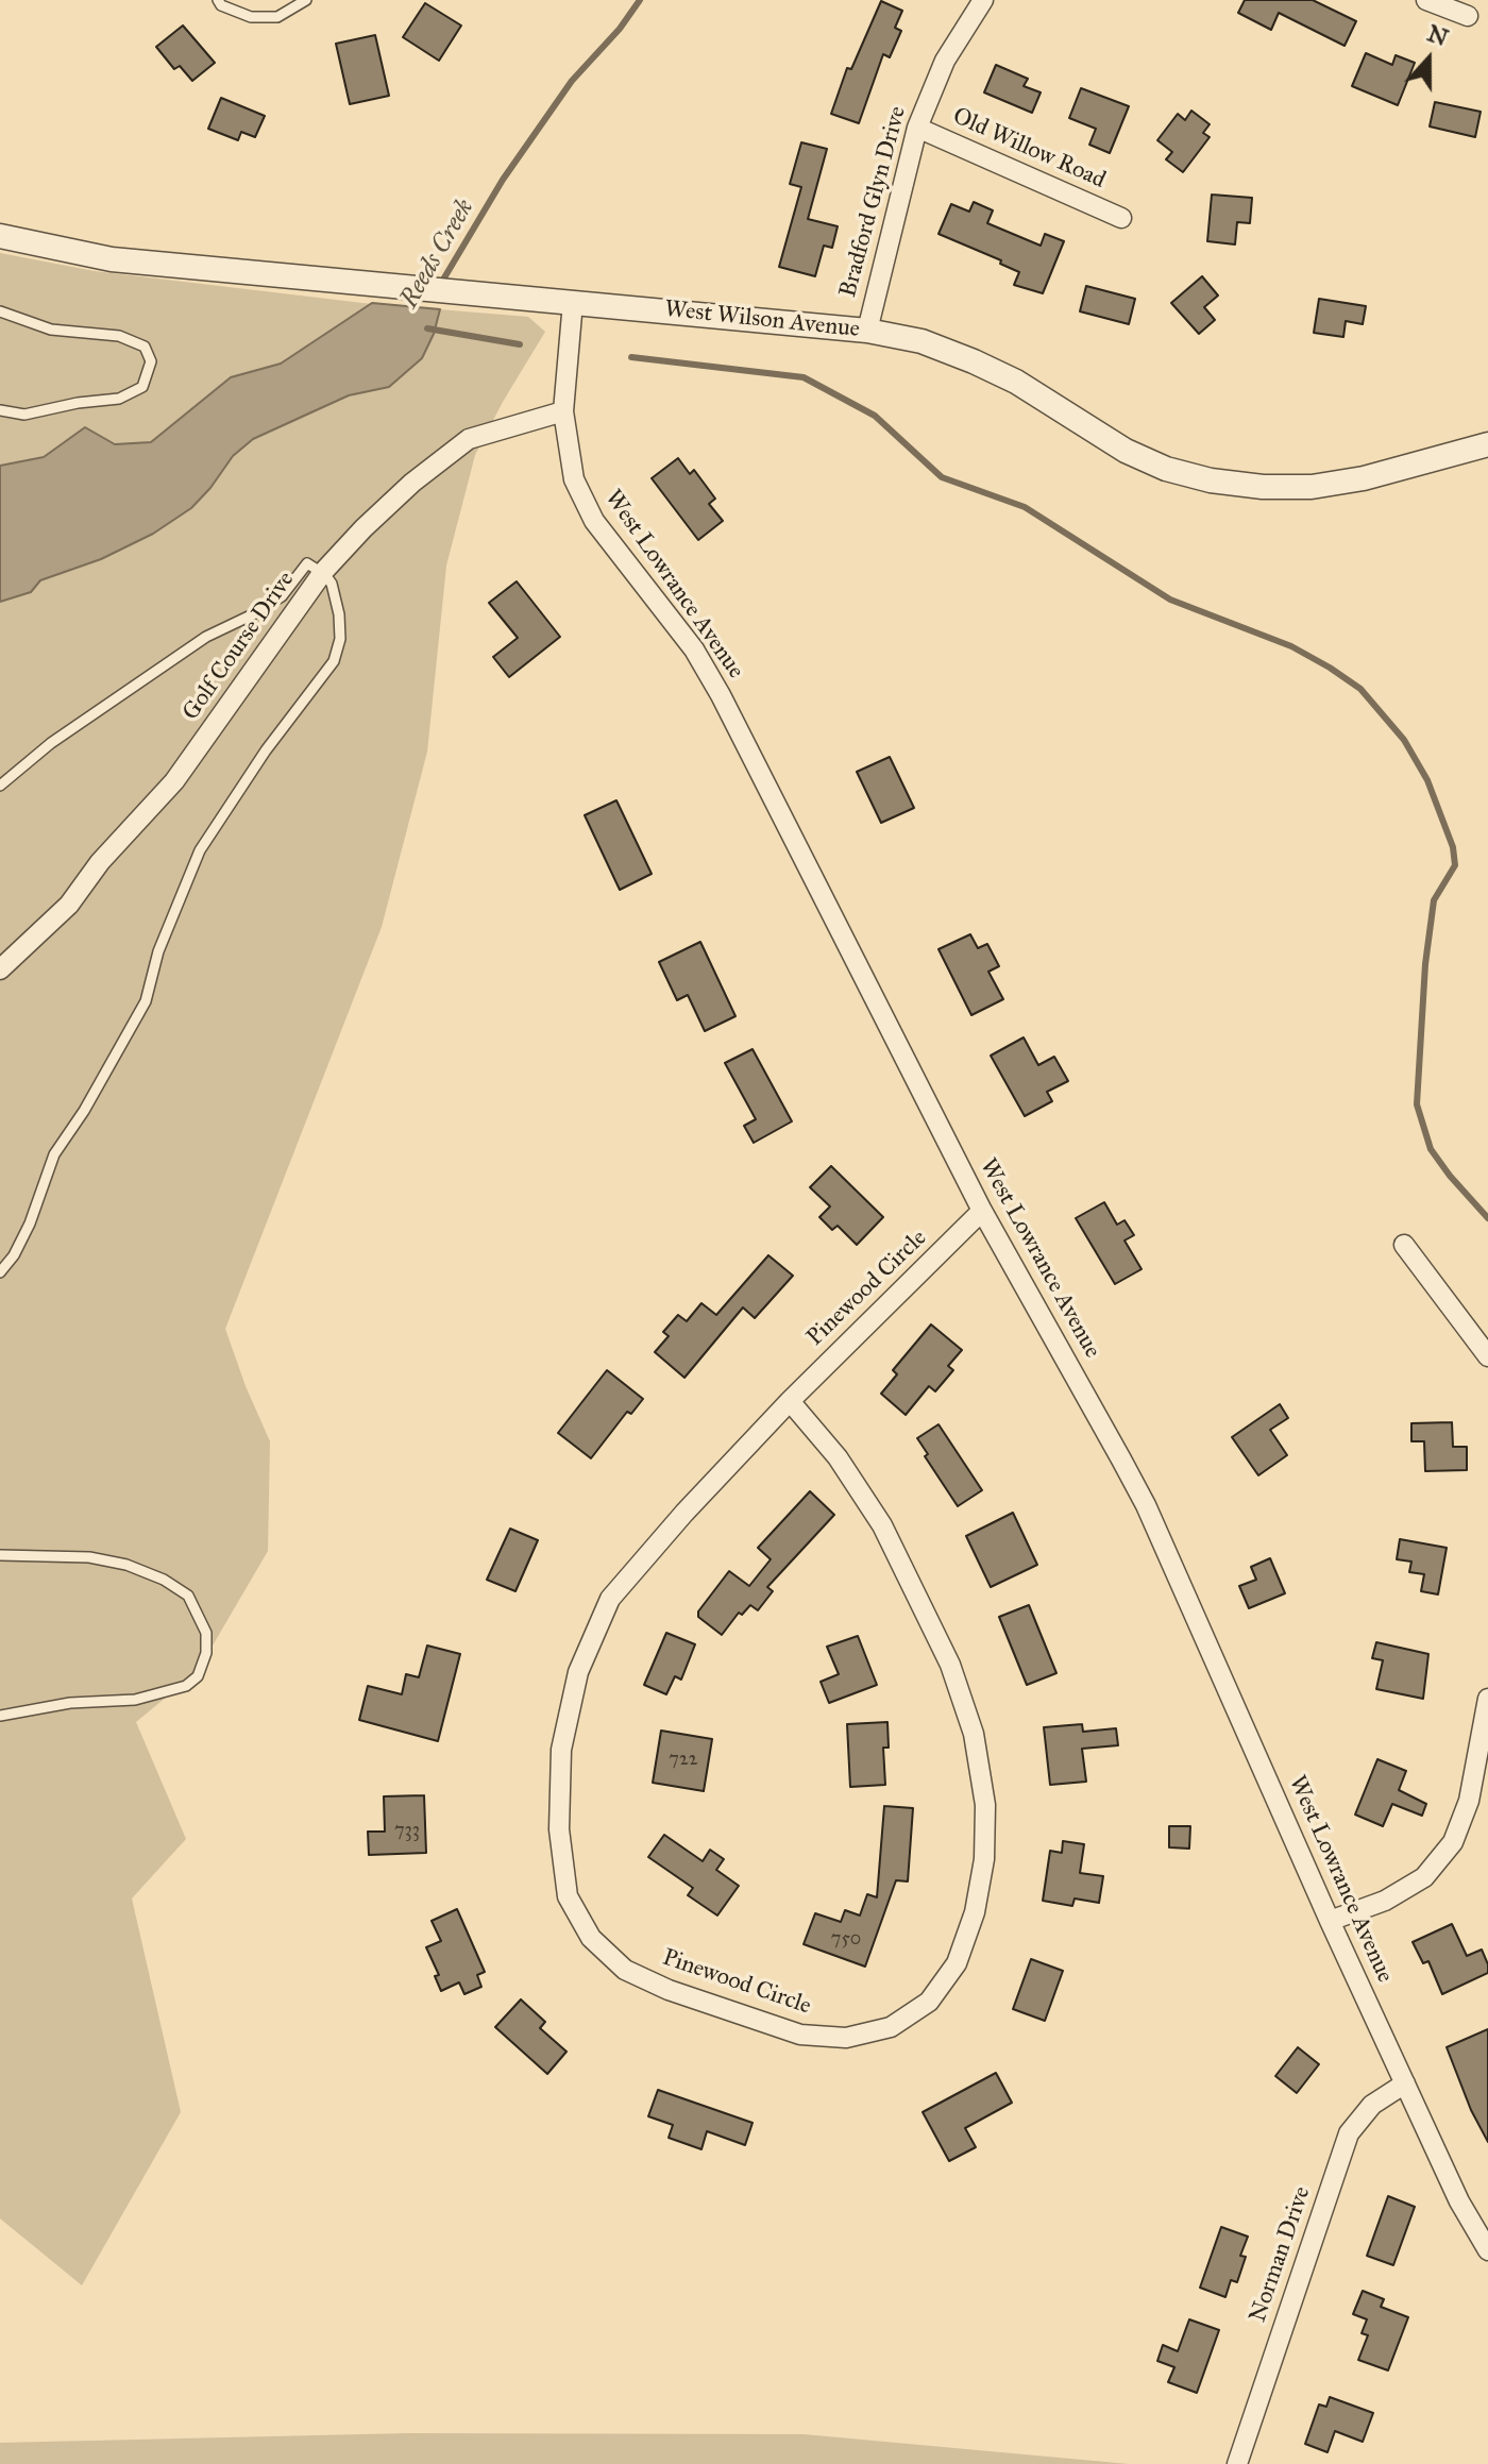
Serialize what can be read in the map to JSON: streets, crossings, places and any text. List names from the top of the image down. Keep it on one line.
{"streets":{"street":["Old Willow Road","Bradford Glyn Drive","West Wilson Avenue","West Lowrance Avenue","Golf Course Drive","Pinewood Circle","Norman Drive"]},"crossings":[["Old Willow Road","Bradford Glyn Drive"],["Bradford Glyn Drive","West Wilson Avenue"],["West Wilson Avenue","West Lowrance Avenue"],["West Lowrance Avenue","Golf Course Drive"],["West Lowrance Avenue","Pinewood Circle"],["West Lowrance Avenue","Norman Drive"]],"water":["Reeds Creek"],"house_numbers":["722","733","750"],"north":"top"}
